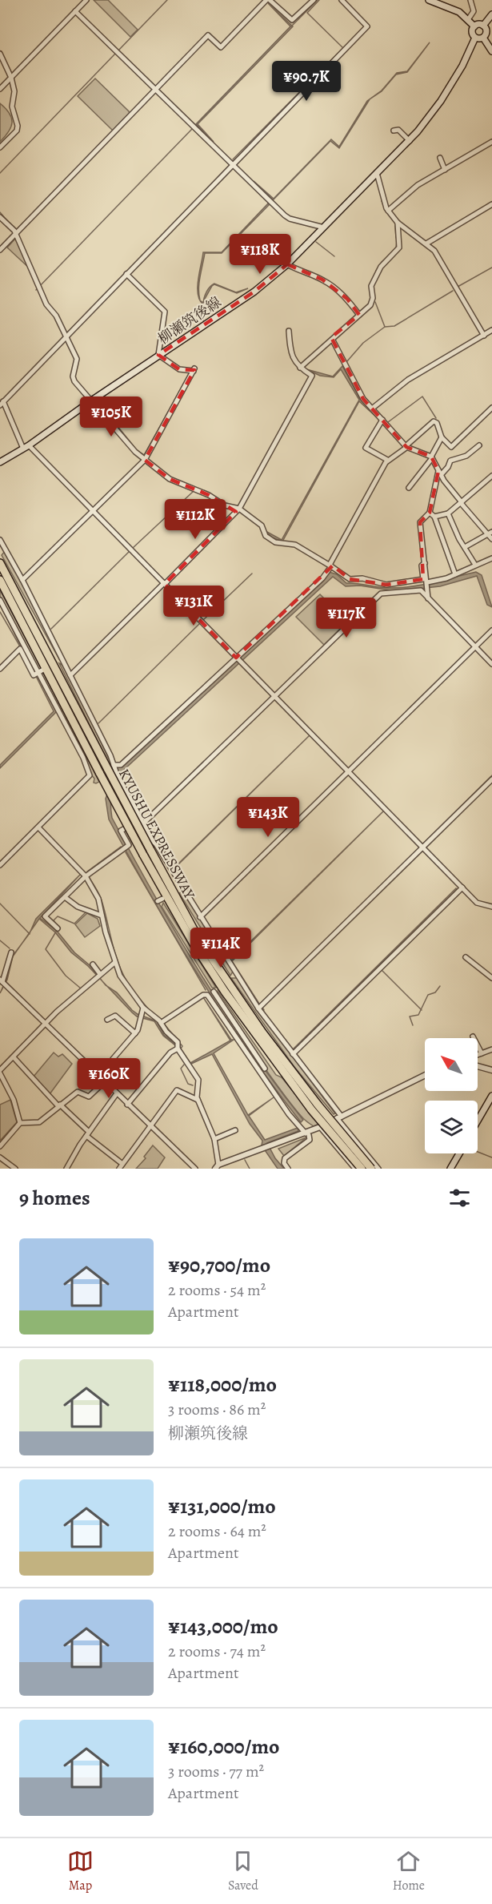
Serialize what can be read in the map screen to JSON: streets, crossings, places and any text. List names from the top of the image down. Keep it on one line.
{"streets":{"highway":["KYUSHU EXPRESSWAY"],"main road":["柳瀬筑後線"]},"north":"top left","page":{"price":["¥90.7K","¥118K","¥105K","¥112K","¥131K","¥117K","¥143K","¥114K","¥160K"],"heading":"9 homes","list":[{"name":"¥90,700/mo","note":"2 rooms · 54 m² · Apartment"},{"name":"¥118,000/mo","note":"3 rooms · 86 m² · 柳瀬筑後線"},{"name":"¥131,000/mo","note":"2 rooms · 64 m² · Apartment"},{"name":"¥143,000/mo","note":"2 rooms · 74 m² · Apartment"},{"name":"¥160,000/mo","note":"3 rooms · 77 m² · Apartment"}],"tabs":["Map","Saved","Home"]}}
